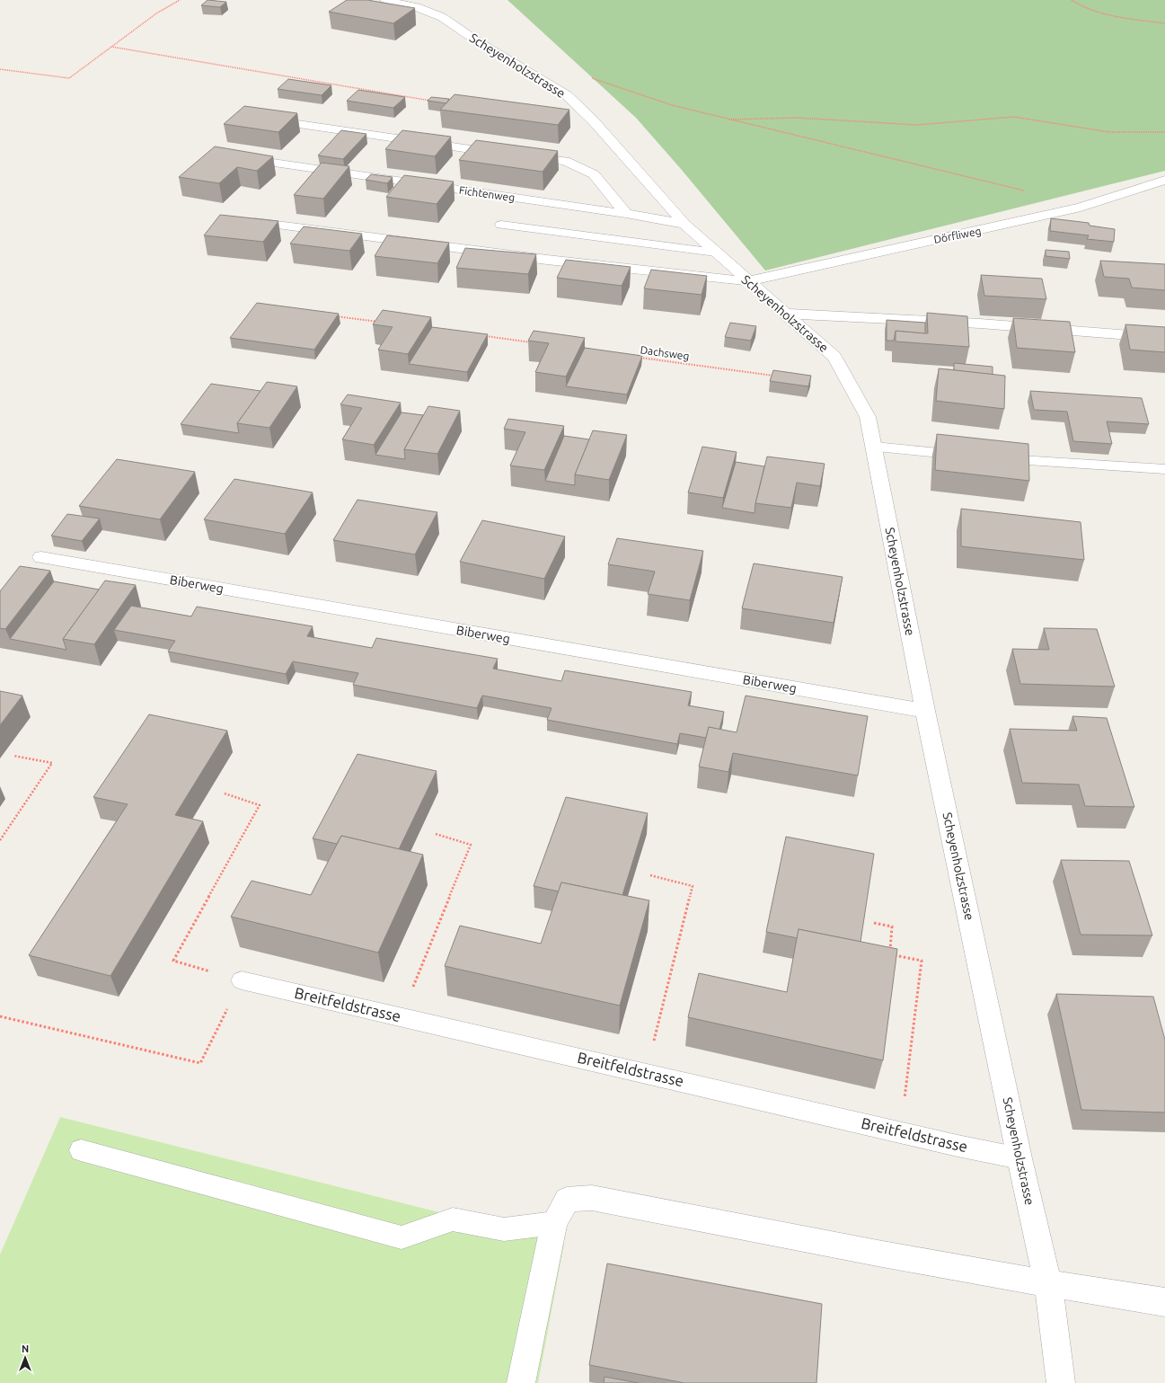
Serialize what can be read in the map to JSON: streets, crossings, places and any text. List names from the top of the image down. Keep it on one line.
{"streets":{"street":["Scheyenholzstrasse","Fichtenweg","Dörfliweg","Biberweg"],"lane":["Breitfeldstrasse"],"path":["Dachsweg"]},"crossings":[["Scheyenholzstrasse","Fichtenweg"],["Scheyenholzstrasse","Dörfliweg"],["Scheyenholzstrasse","Biberweg"],["Scheyenholzstrasse","Breitfeldstrasse"]],"north":"top"}
